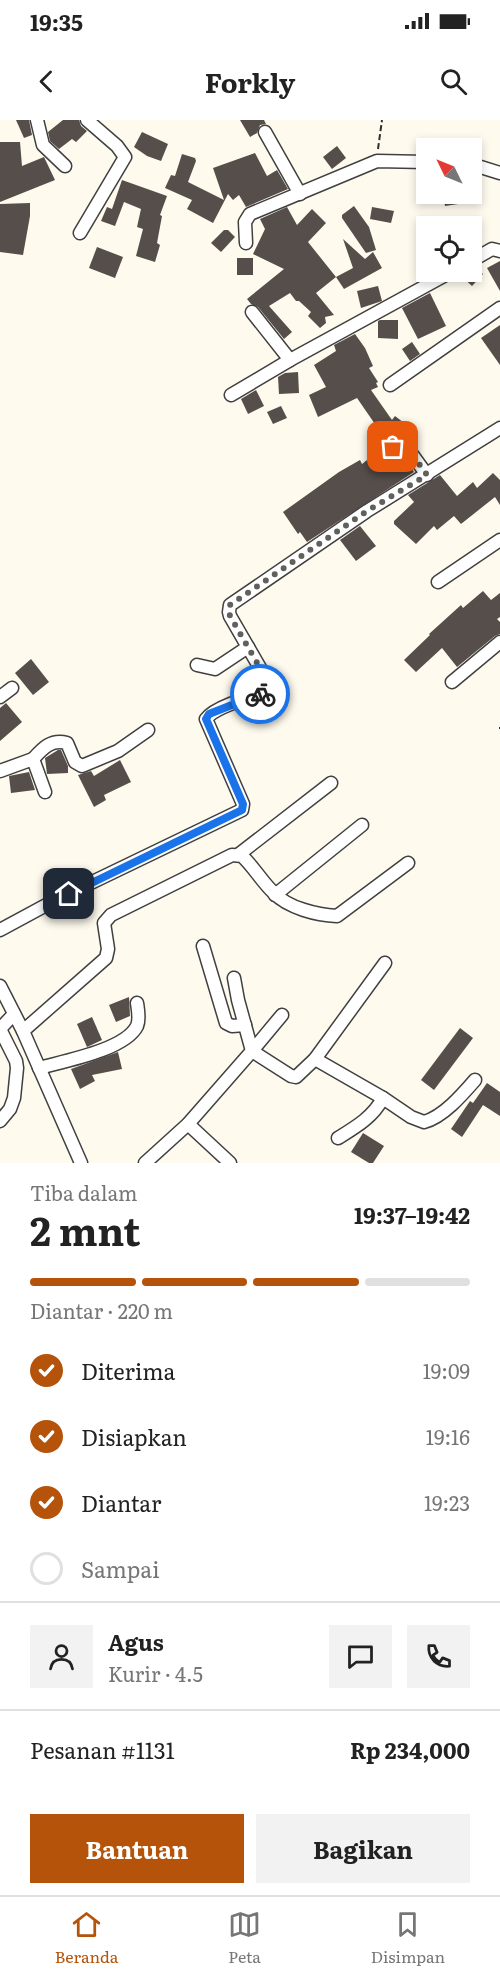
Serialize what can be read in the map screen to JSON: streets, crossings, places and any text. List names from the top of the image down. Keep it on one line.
{"north":"top left","page":{"status":"19:35","header":"Forkly","heading":["2 mnt","Tiba dalam","19:37–19:42"],"panel":["Agus","Kurir · 4.5","Pesanan #1131","Rp 234,000"],"bar":"Diantar · 220 m","list":[["Diterima","19:09"],["Disiapkan","19:16"],["Diantar","19:23"],"Sampai"],"buttons":["Bantuan","Bagikan"],"tabs":["Beranda","Peta","Disimpan"]}}
